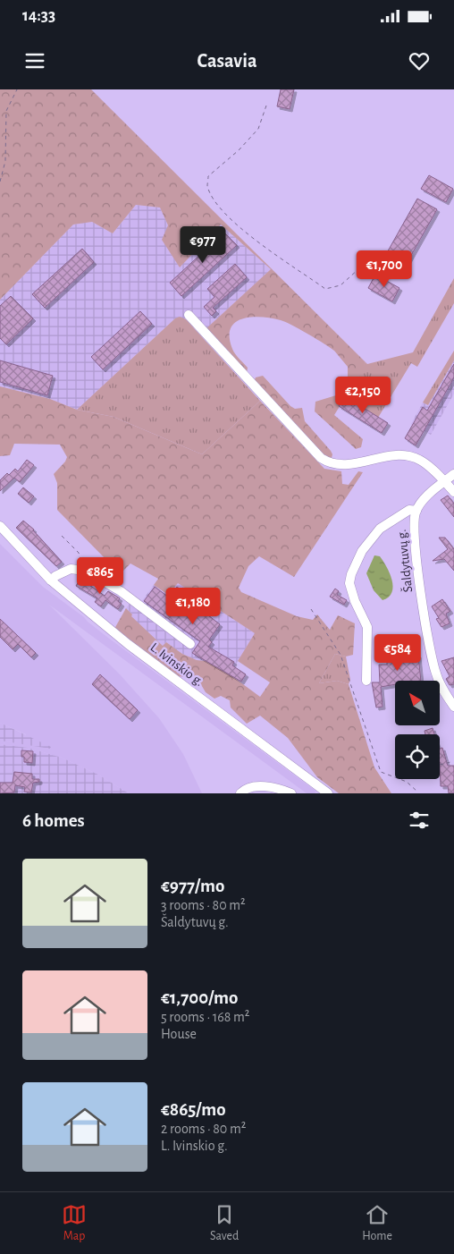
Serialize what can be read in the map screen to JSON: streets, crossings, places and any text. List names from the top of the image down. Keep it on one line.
{"streets":{"street":["Šaldytuvų g.","L. Ivinskio g."]},"north":"top left","page":{"status":"14:33","header":"Casavia","price":["€977","€1,700","€2,150","€865","€1,180","€584"],"heading":"6 homes","list":[{"name":"€977/mo","note":"3 rooms · 80 m² · Šaldytuvų g."},{"name":"€1,700/mo","note":"5 rooms · 168 m² · House"},{"name":"€865/mo","note":"2 rooms · 80 m² · L. Ivinskio g."}],"tabs":["Map","Saved","Home"]}}
